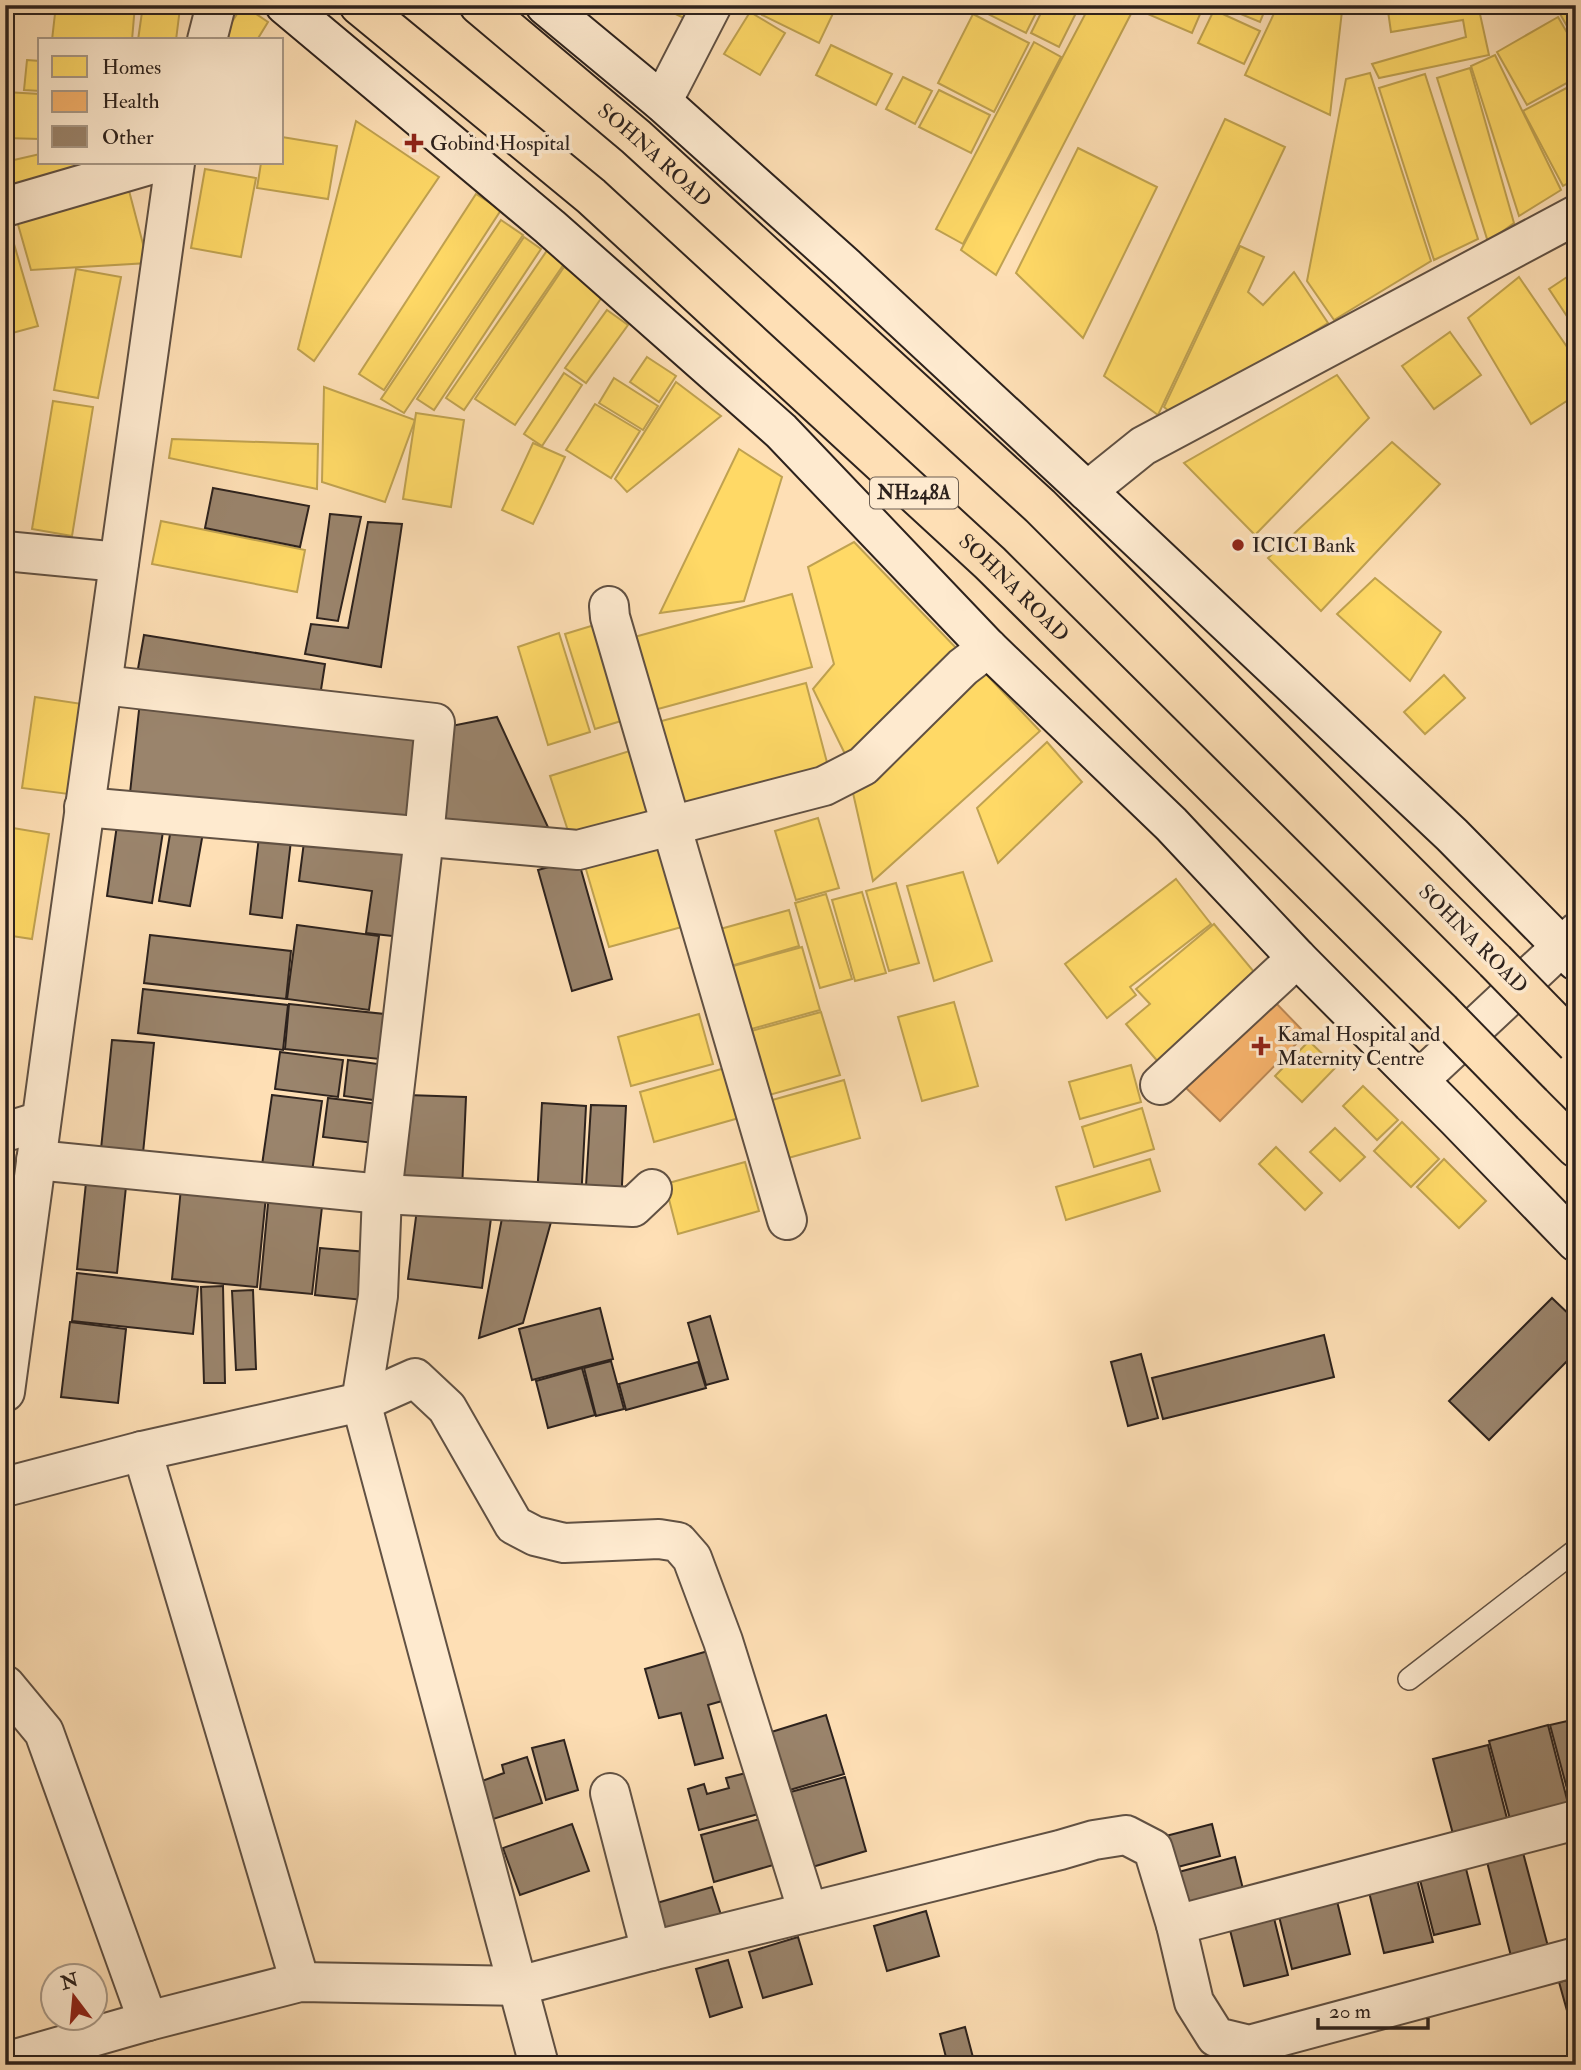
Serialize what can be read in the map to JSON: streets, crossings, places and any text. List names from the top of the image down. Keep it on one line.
{"streets":{"highway":["SOHNA ROAD","NH248A"]},"places":{"health":["Gobind Hospital","Kamal Hospital and Maternity Centre"],"other":["ICICI Bank"]},"legend":["Homes","Health","Other"],"scale_bar":"20 m","north":"top"}
